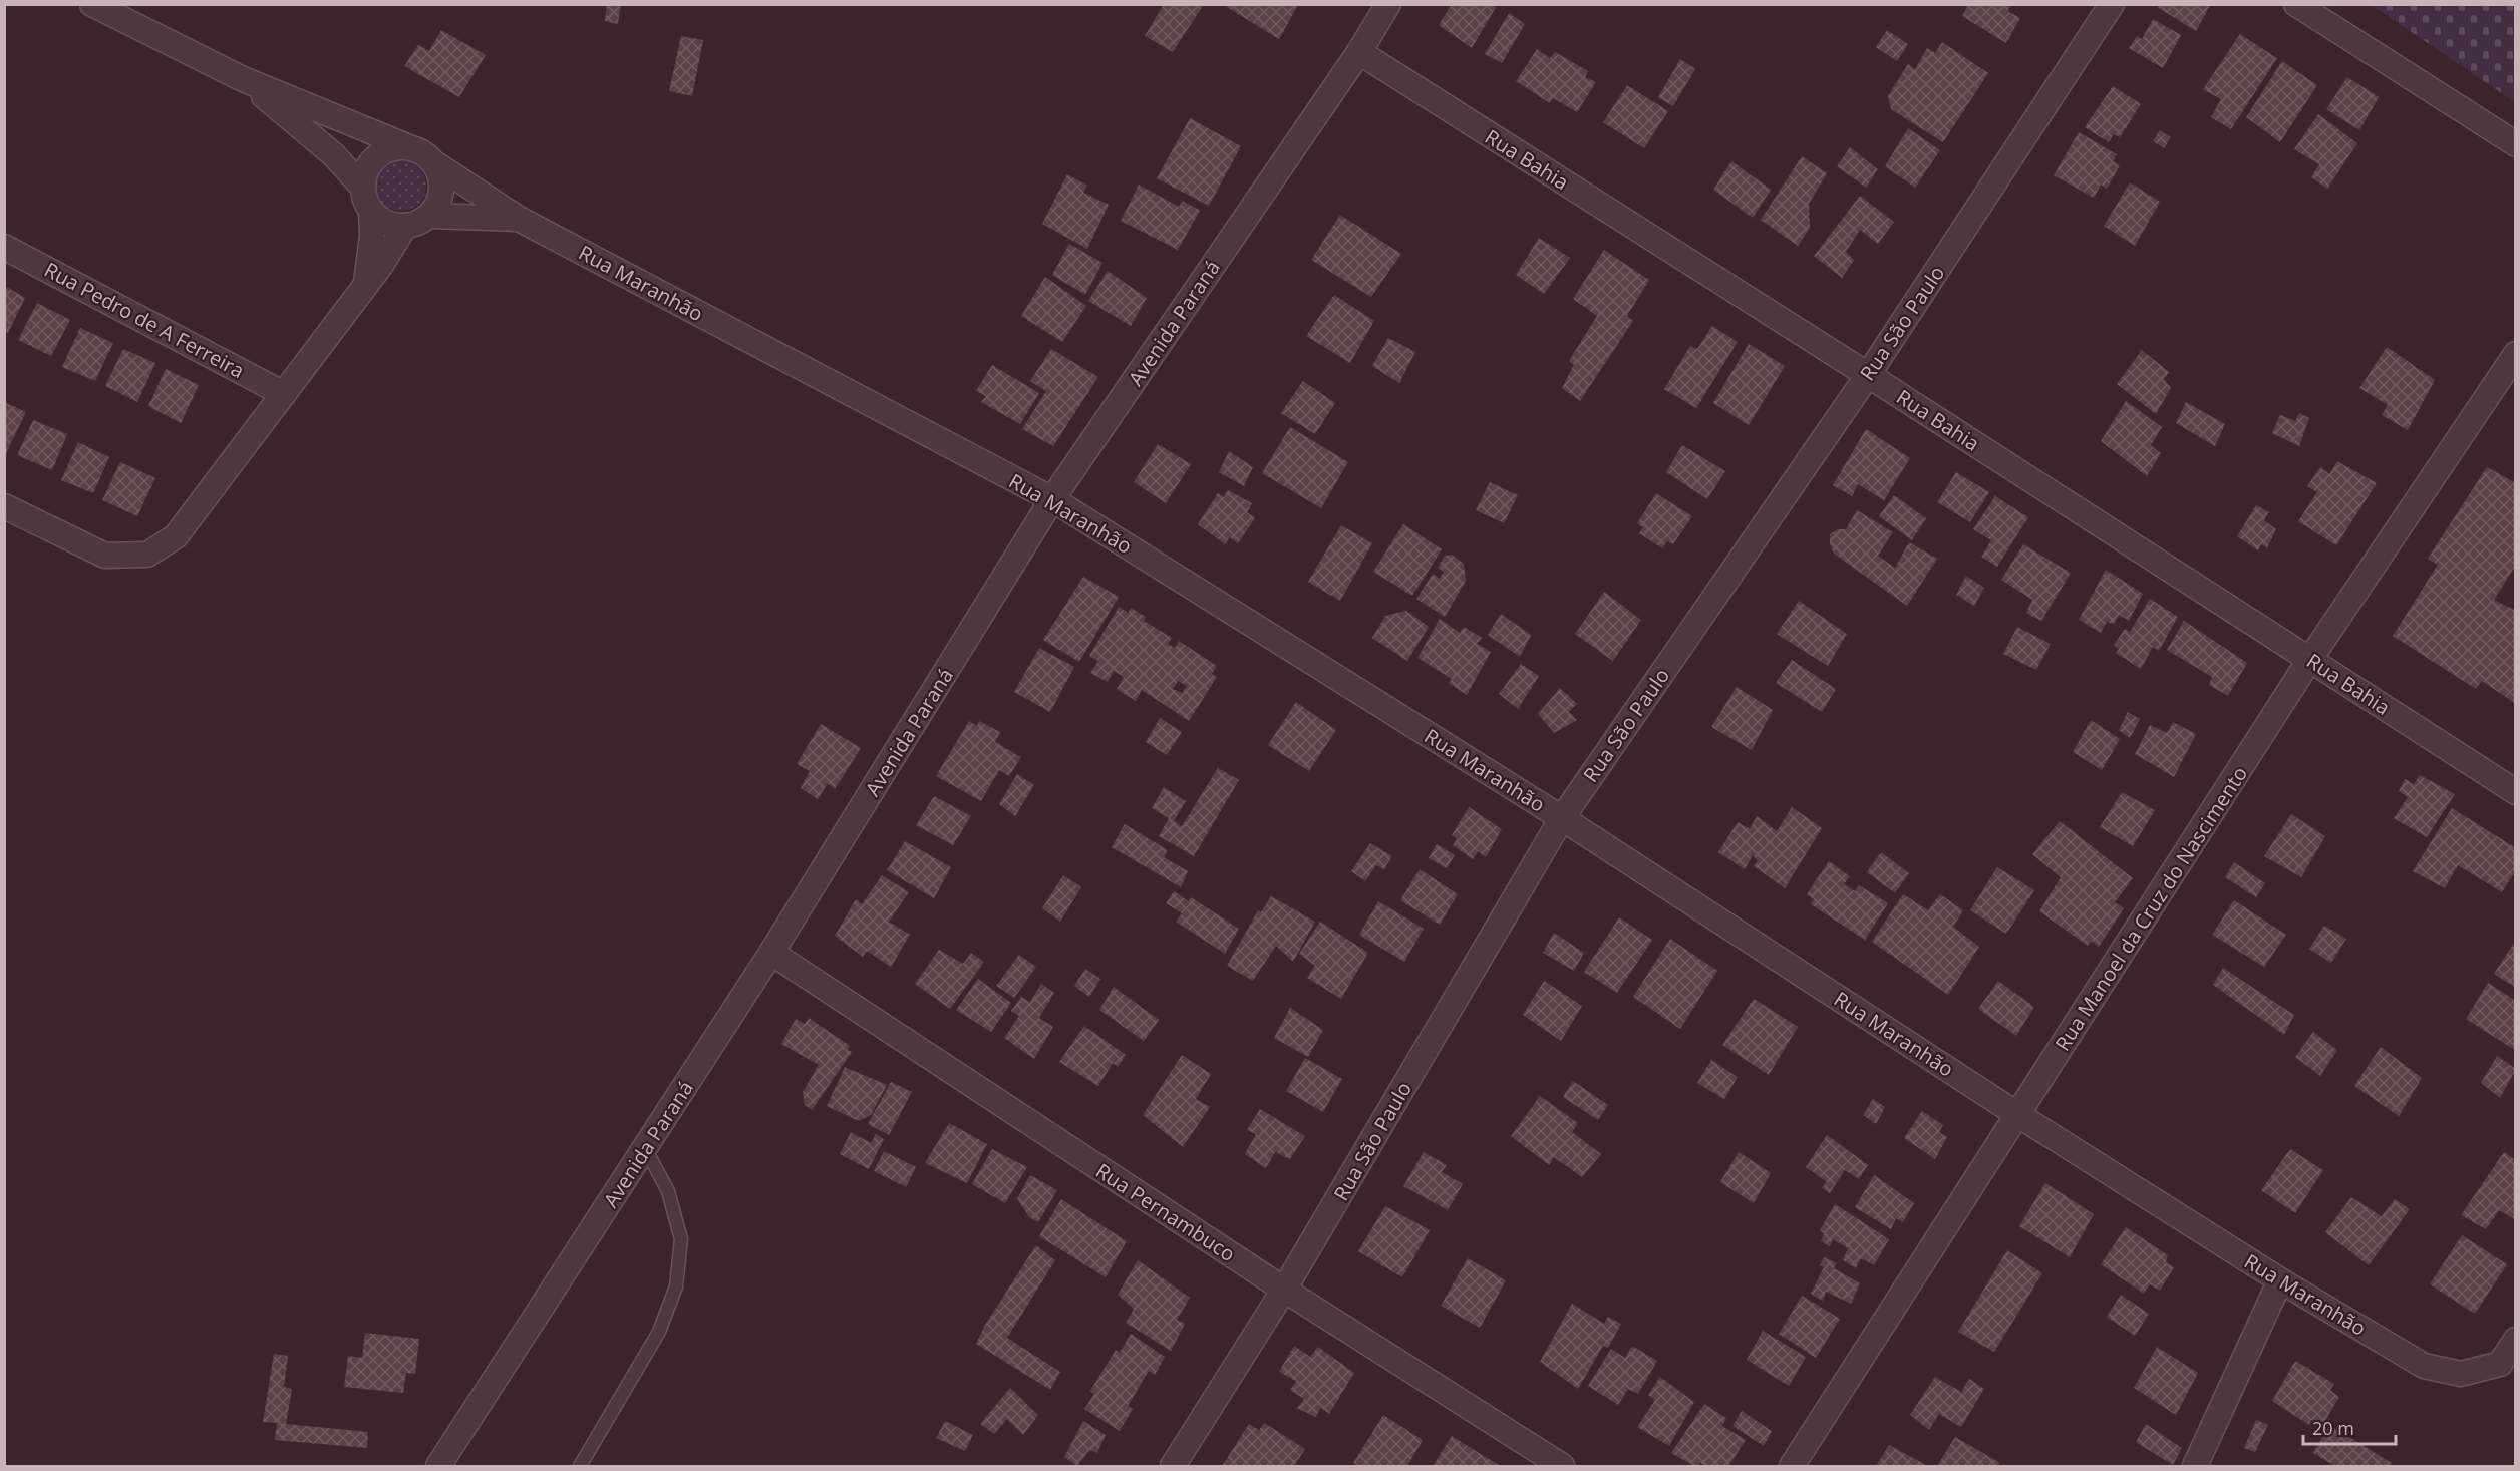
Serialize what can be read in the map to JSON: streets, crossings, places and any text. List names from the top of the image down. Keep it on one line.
{"streets":{"street":["Rua Bahia","Rua Maranhão","Rua Pedro de A Ferreira","Avenida Paraná","Rua São Paulo","Rua Manoel da Cruz do Nascimento","Rua Pernambuco"]},"crossings":[["Rua Bahia","Avenida Paraná"],["Rua Bahia","Rua São Paulo"],["Rua Bahia","Rua Manoel da Cruz do Nascimento"],["Rua Maranhão","Avenida Paraná"],["Rua Maranhão","Rua São Paulo"],["Rua Maranhão","Rua Manoel da Cruz do Nascimento"],["Avenida Paraná","Rua Pernambuco"],["Rua São Paulo","Rua Pernambuco"]],"scale_bar":"20 m"}
